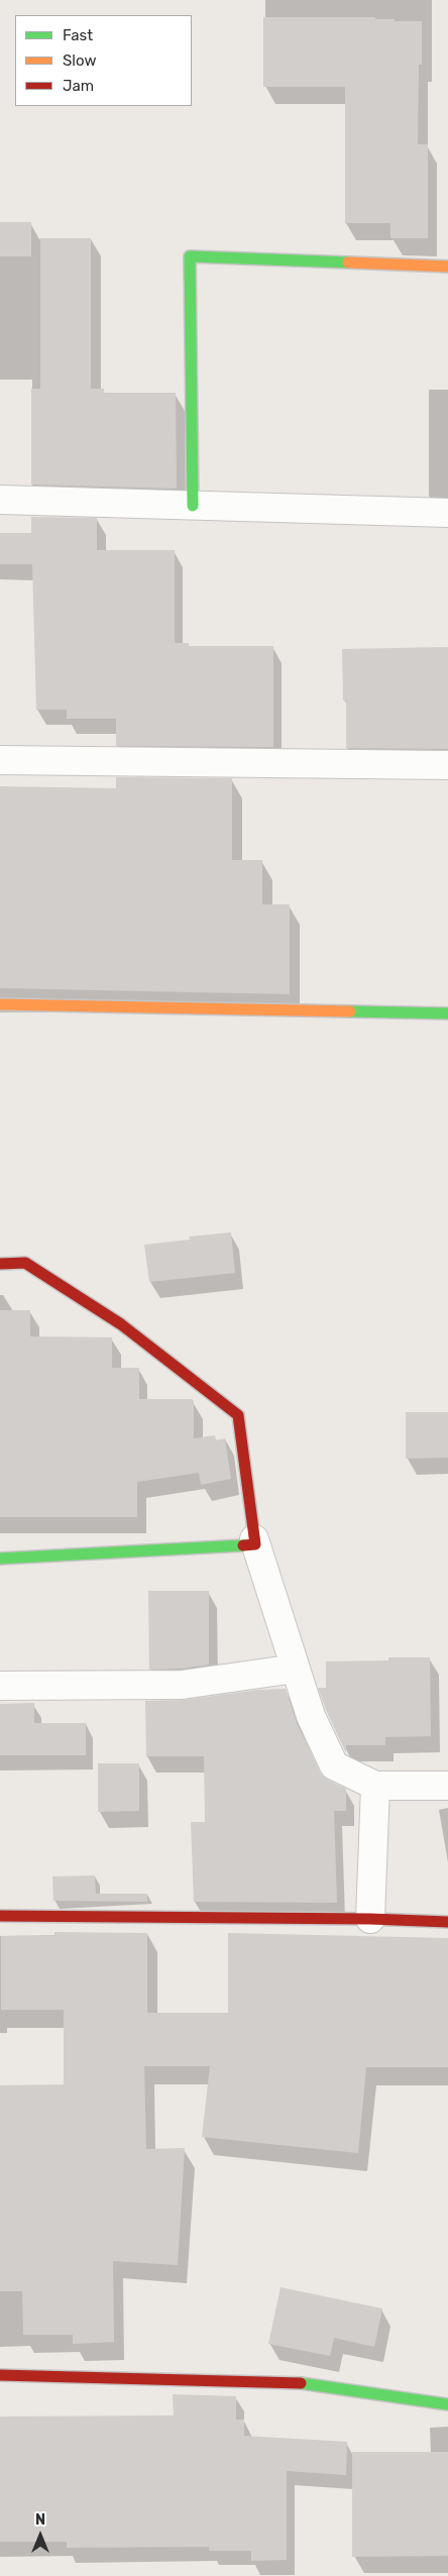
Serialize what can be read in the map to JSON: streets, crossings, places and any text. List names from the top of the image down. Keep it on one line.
{"legend":["Fast","Slow","Jam"],"north":"top"}
